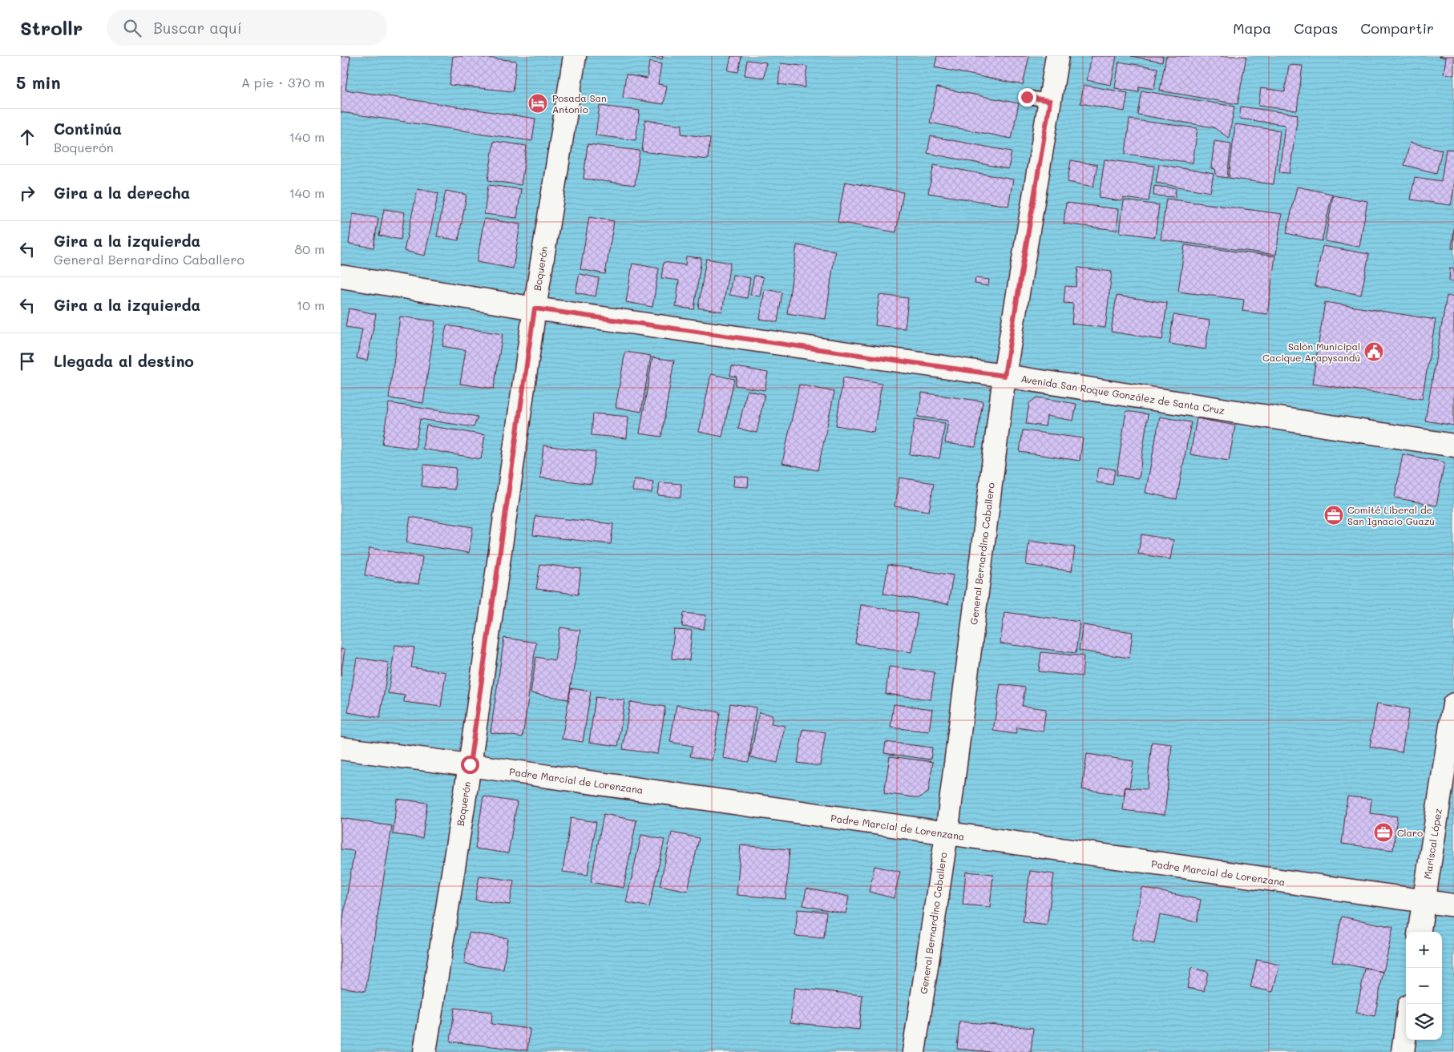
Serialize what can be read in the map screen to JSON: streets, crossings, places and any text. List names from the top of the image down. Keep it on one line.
{"streets":{"street":["Boquerón","Avenida San Roque González de Santa Cruz","General Bernardino Caballero","Padre Marcial de Lorenzana","Mariscal López"]},"crossings":[["Boquerón","Avenida San Roque González de Santa Cruz"],["Boquerón","Padre Marcial de Lorenzana"],["Avenida San Roque González de Santa Cruz","General Bernardino Caballero"],["General Bernardino Caballero","Padre Marcial de Lorenzana"],["Padre Marcial de Lorenzana","Mariscal López"]],"places":{"hotel":["Posada San Antonio"],"public building":["Salón Municipal Cacique Arapysandú"],"office":["Comité Liberal de San Ignacio Guazú","Claro"]},"page":{"header":"Strollr","search":"Buscar aquí","nav":["Mapa","Capas","Compartir"],"heading":["5 min","A pie · 370 m"],"list":[["Continúa","Boquerón","140 m"],["Gira a la derecha","140 m"],["Gira a la izquierda","General Bernardino Caballero","80 m"],["Gira a la izquierda","10 m"],"Llegada al destino"],"map_buttons":["+","−"]}}
